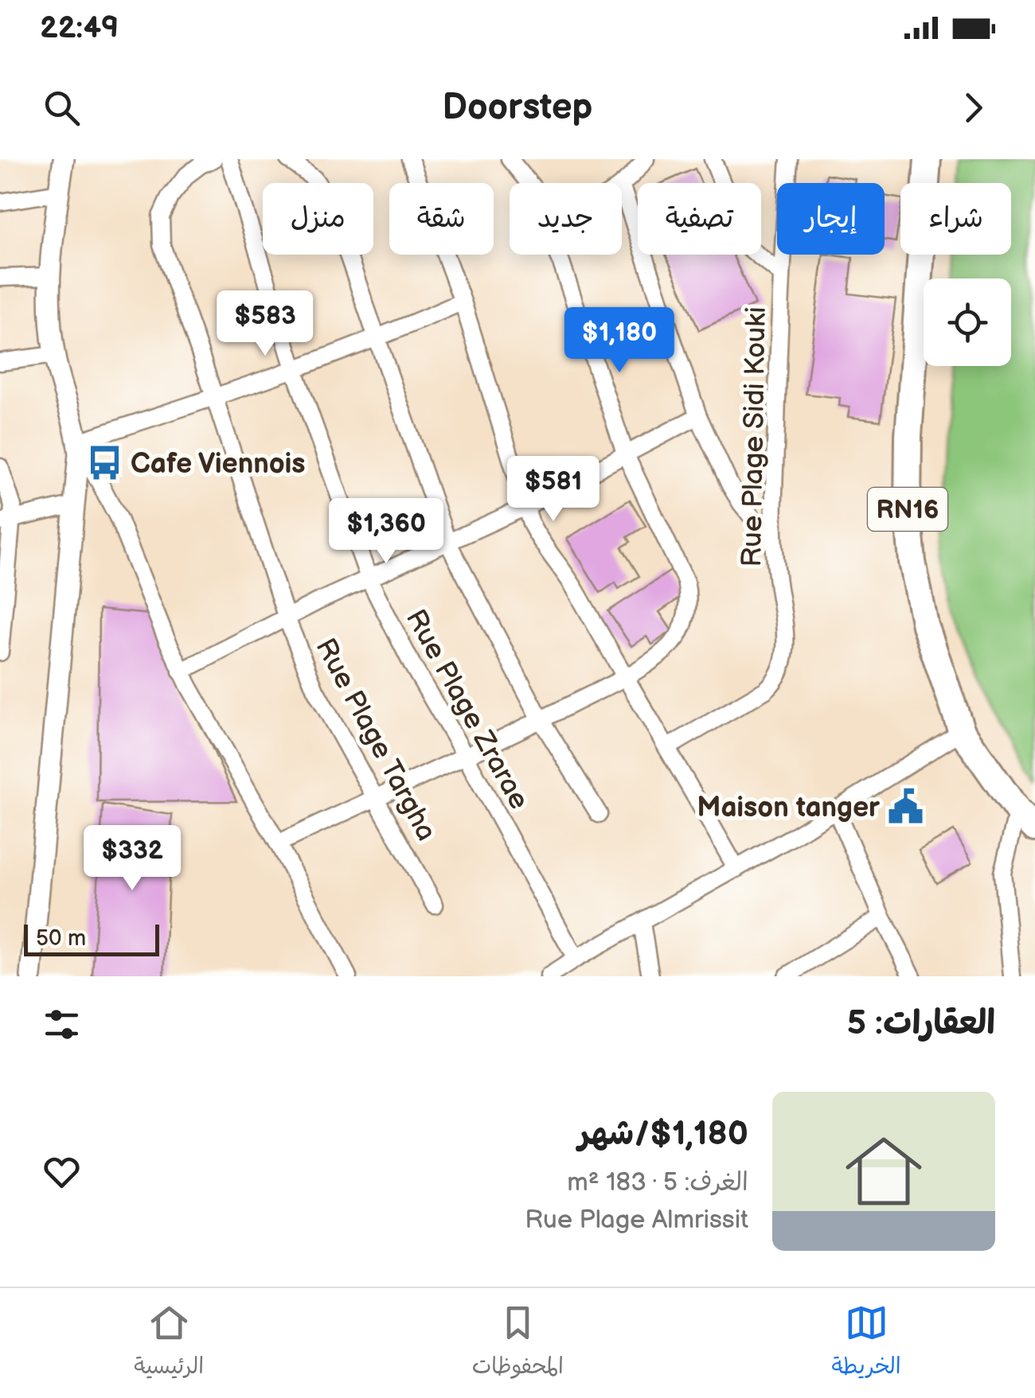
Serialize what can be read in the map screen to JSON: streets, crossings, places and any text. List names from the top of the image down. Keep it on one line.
{"streets":{"main road":["RN16"],"street":["Rue Plage Sidi Kouki","Rue Plage Zrarae","Rue Plage Targha"]},"places":{"bus stop":["Cafe Viennois"],"public building":["Maison tanger"]},"scale_bar":"50 m","page":{"status":"22:49","header":"Doorstep","chip":["شراء","إيجار","تصفية","جديد","شقة","منزل"],"price":["$583","$1,180","$581","$1,360","$332"],"scale":"50 m","heading":"العقارات: 5","list":[{"name":"$1,180/شهر","note":"الغرف: 5 · 183 m² · Rue Plage Almrissit"}],"tabs":["الخريطة","المحفوظات","الرئيسية"]}}
